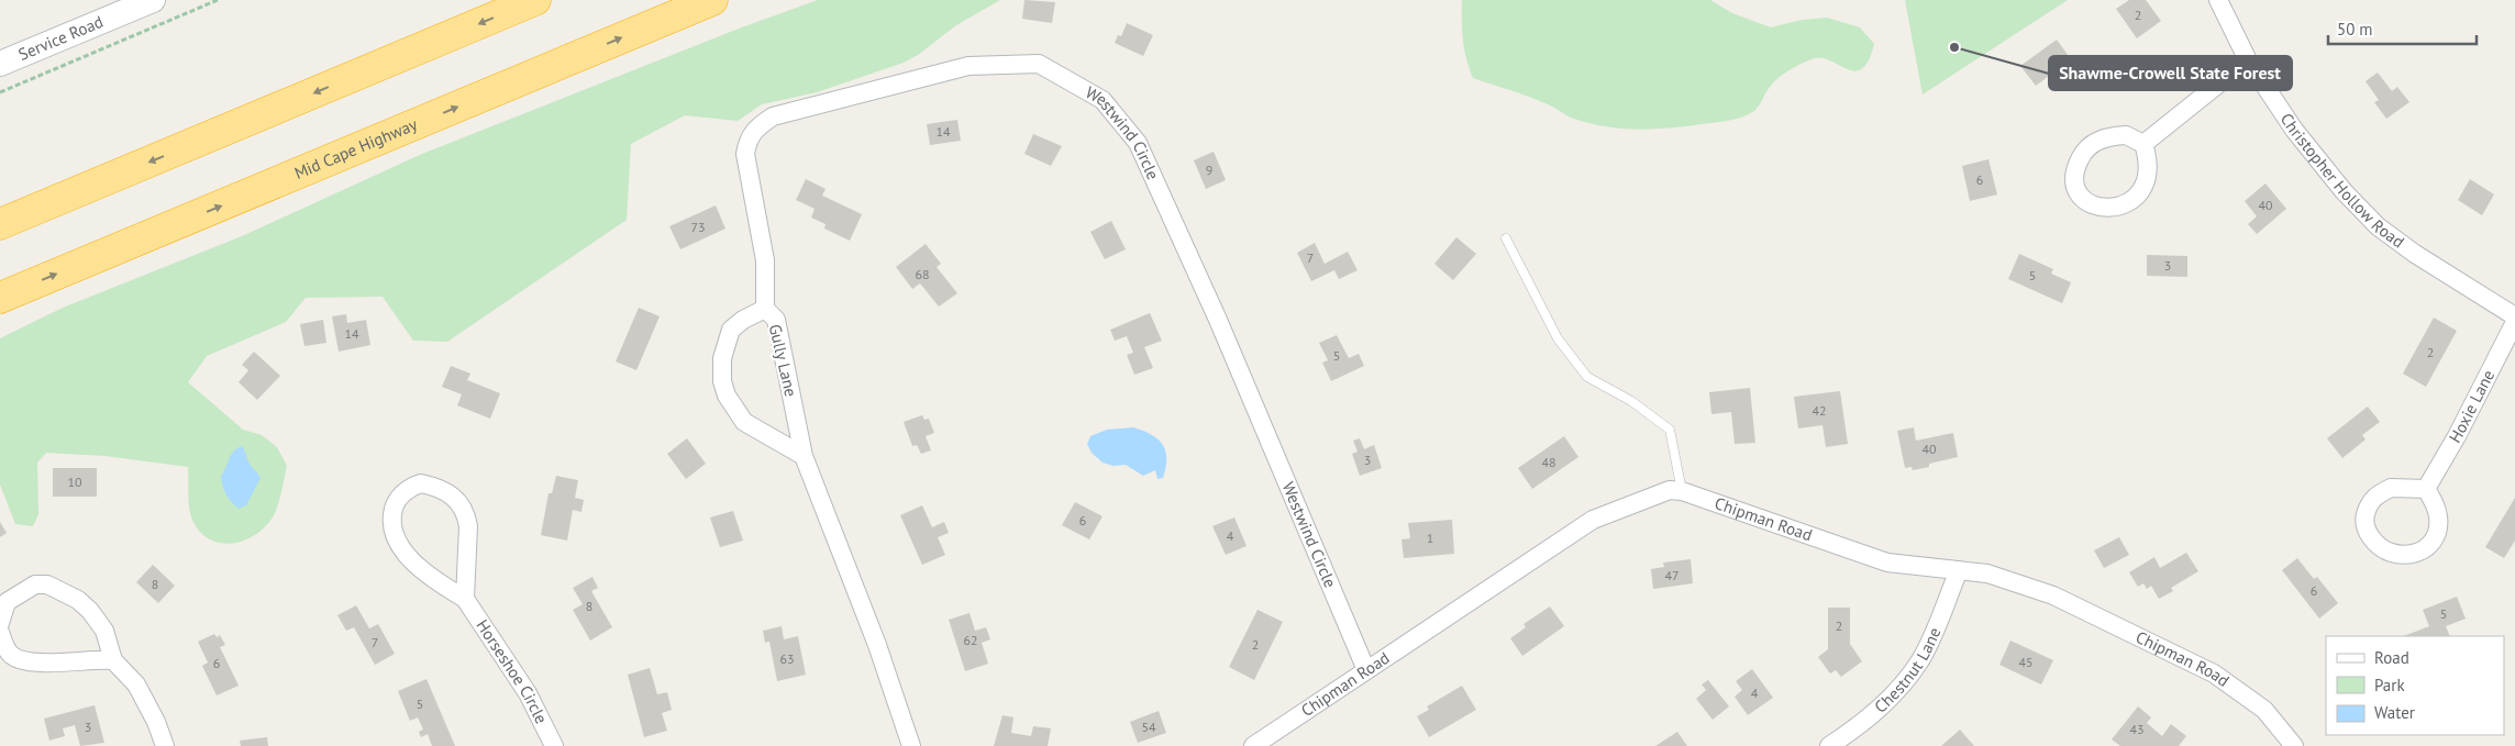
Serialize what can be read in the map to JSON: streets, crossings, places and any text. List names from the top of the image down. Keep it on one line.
{"streets":{"highway":["Mid Cape Highway"],"street":["Service Road","Westwind Circle","Christopher Hollow Road","Gully Lane","Hoxie Lane","Chipman Road","Chestnut Lane","Horseshoe Circle"]},"crossings":[["Westwind Circle","Gully Lane"],["Westwind Circle","Chipman Road"],["Chipman Road","Chestnut Lane"]],"places":["Shawme-Crowell State Forest"],"house_numbers":["2","14","9","6","40","73","7","3","68","5","14","2","5","42","40","3","48","10","6","4","1","47","8","6","8","5","2","62","7","2","63","45","6","4","5","3","54","43"],"legend":["Road","Park","Water"],"scale_bar":"50 m"}
